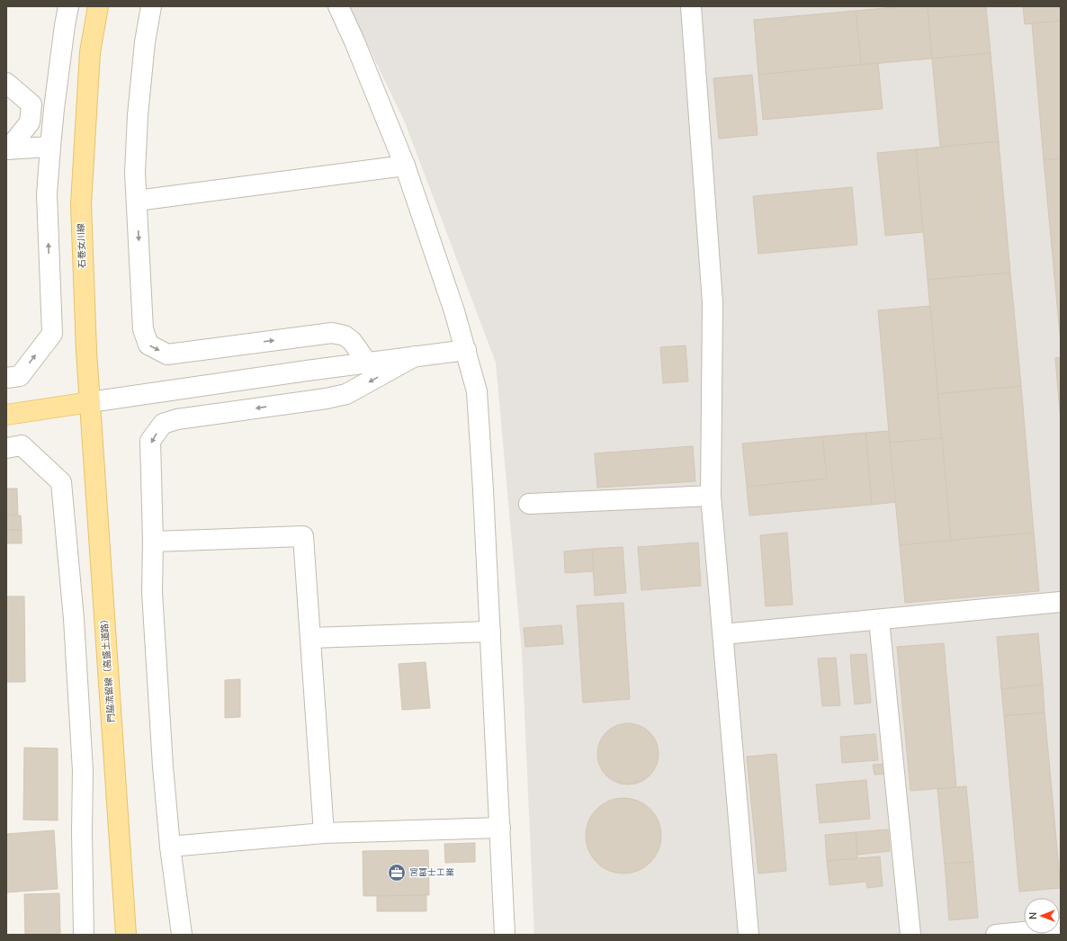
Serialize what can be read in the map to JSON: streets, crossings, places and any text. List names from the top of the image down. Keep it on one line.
{"streets":{"main road":["石巻女川線","門脇流留線（高盛土道路）"]},"crossings":[["石巻女川線","門脇流留線（高盛土道路）"]],"places":{"office":["宮富士工業"]},"north":"left"}
